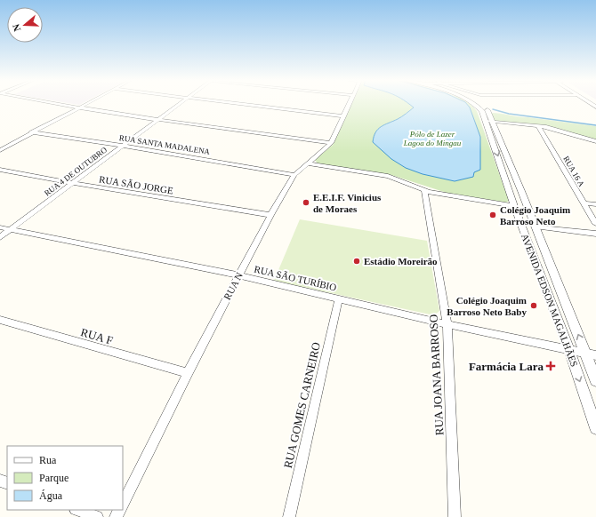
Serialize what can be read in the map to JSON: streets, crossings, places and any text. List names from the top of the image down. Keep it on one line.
{"streets":{"street":["RUA SANTA MADALENA","RUA 4 DE OUTUBRO","RUA 16 A","RUA SÃO JORGE","RUA SÃO TURÍBIO","RUA N","AVENIDA EDSON MAGALHÃES","RUA F","RUA JOANA BARROSO","RUA GOMES CARNEIRO"]},"crossings":[["RUA SANTA MADALENA","RUA 4 DE OUTUBRO"],["RUA SANTA MADALENA","RUA N"],["RUA 4 DE OUTUBRO","RUA SÃO JORGE"],["RUA 4 DE OUTUBRO","RUA SÃO TURÍBIO"],["RUA SÃO JORGE","RUA N"],["RUA SÃO TURÍBIO","RUA N"],["RUA SÃO TURÍBIO","AVENIDA EDSON MAGALHÃES"],["RUA SÃO TURÍBIO","RUA JOANA BARROSO"],["RUA SÃO TURÍBIO","RUA GOMES CARNEIRO"],["RUA N","RUA F"]],"parks":["Pólo de Lazer Lagoa do Mingau"],"places":{"other":["E.E.I.F. Vinicius de Moraes","Colégio Joaquim Barroso Neto","Estádio Moreirão","Colégio Joaquim Barroso Neto Baby"],"health":["Farmácia Lara"]},"legend":["Rua","Parque","Água"],"north":"left"}
